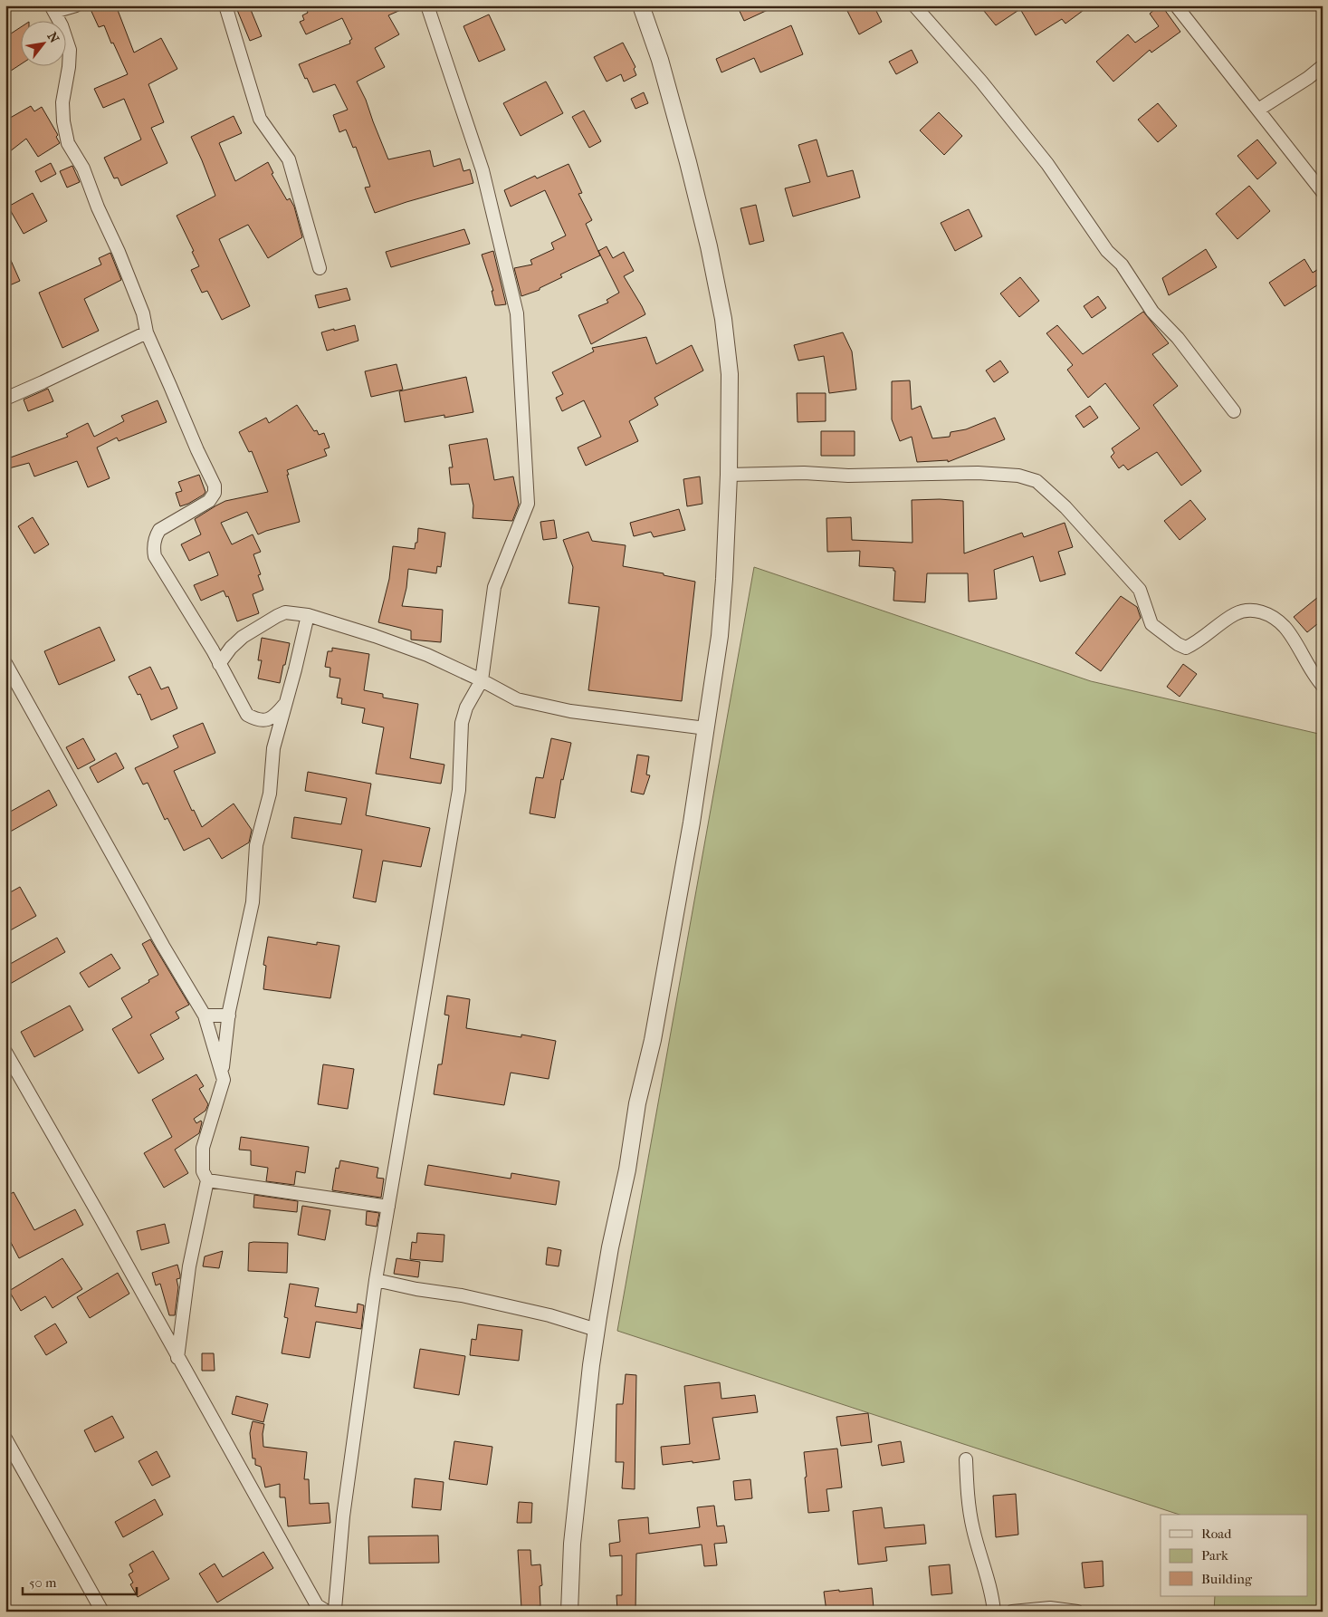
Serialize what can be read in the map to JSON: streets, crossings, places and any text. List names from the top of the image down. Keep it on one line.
{"legend":["Road","Park","Building"],"scale_bar":"50 m","north":"top right"}
